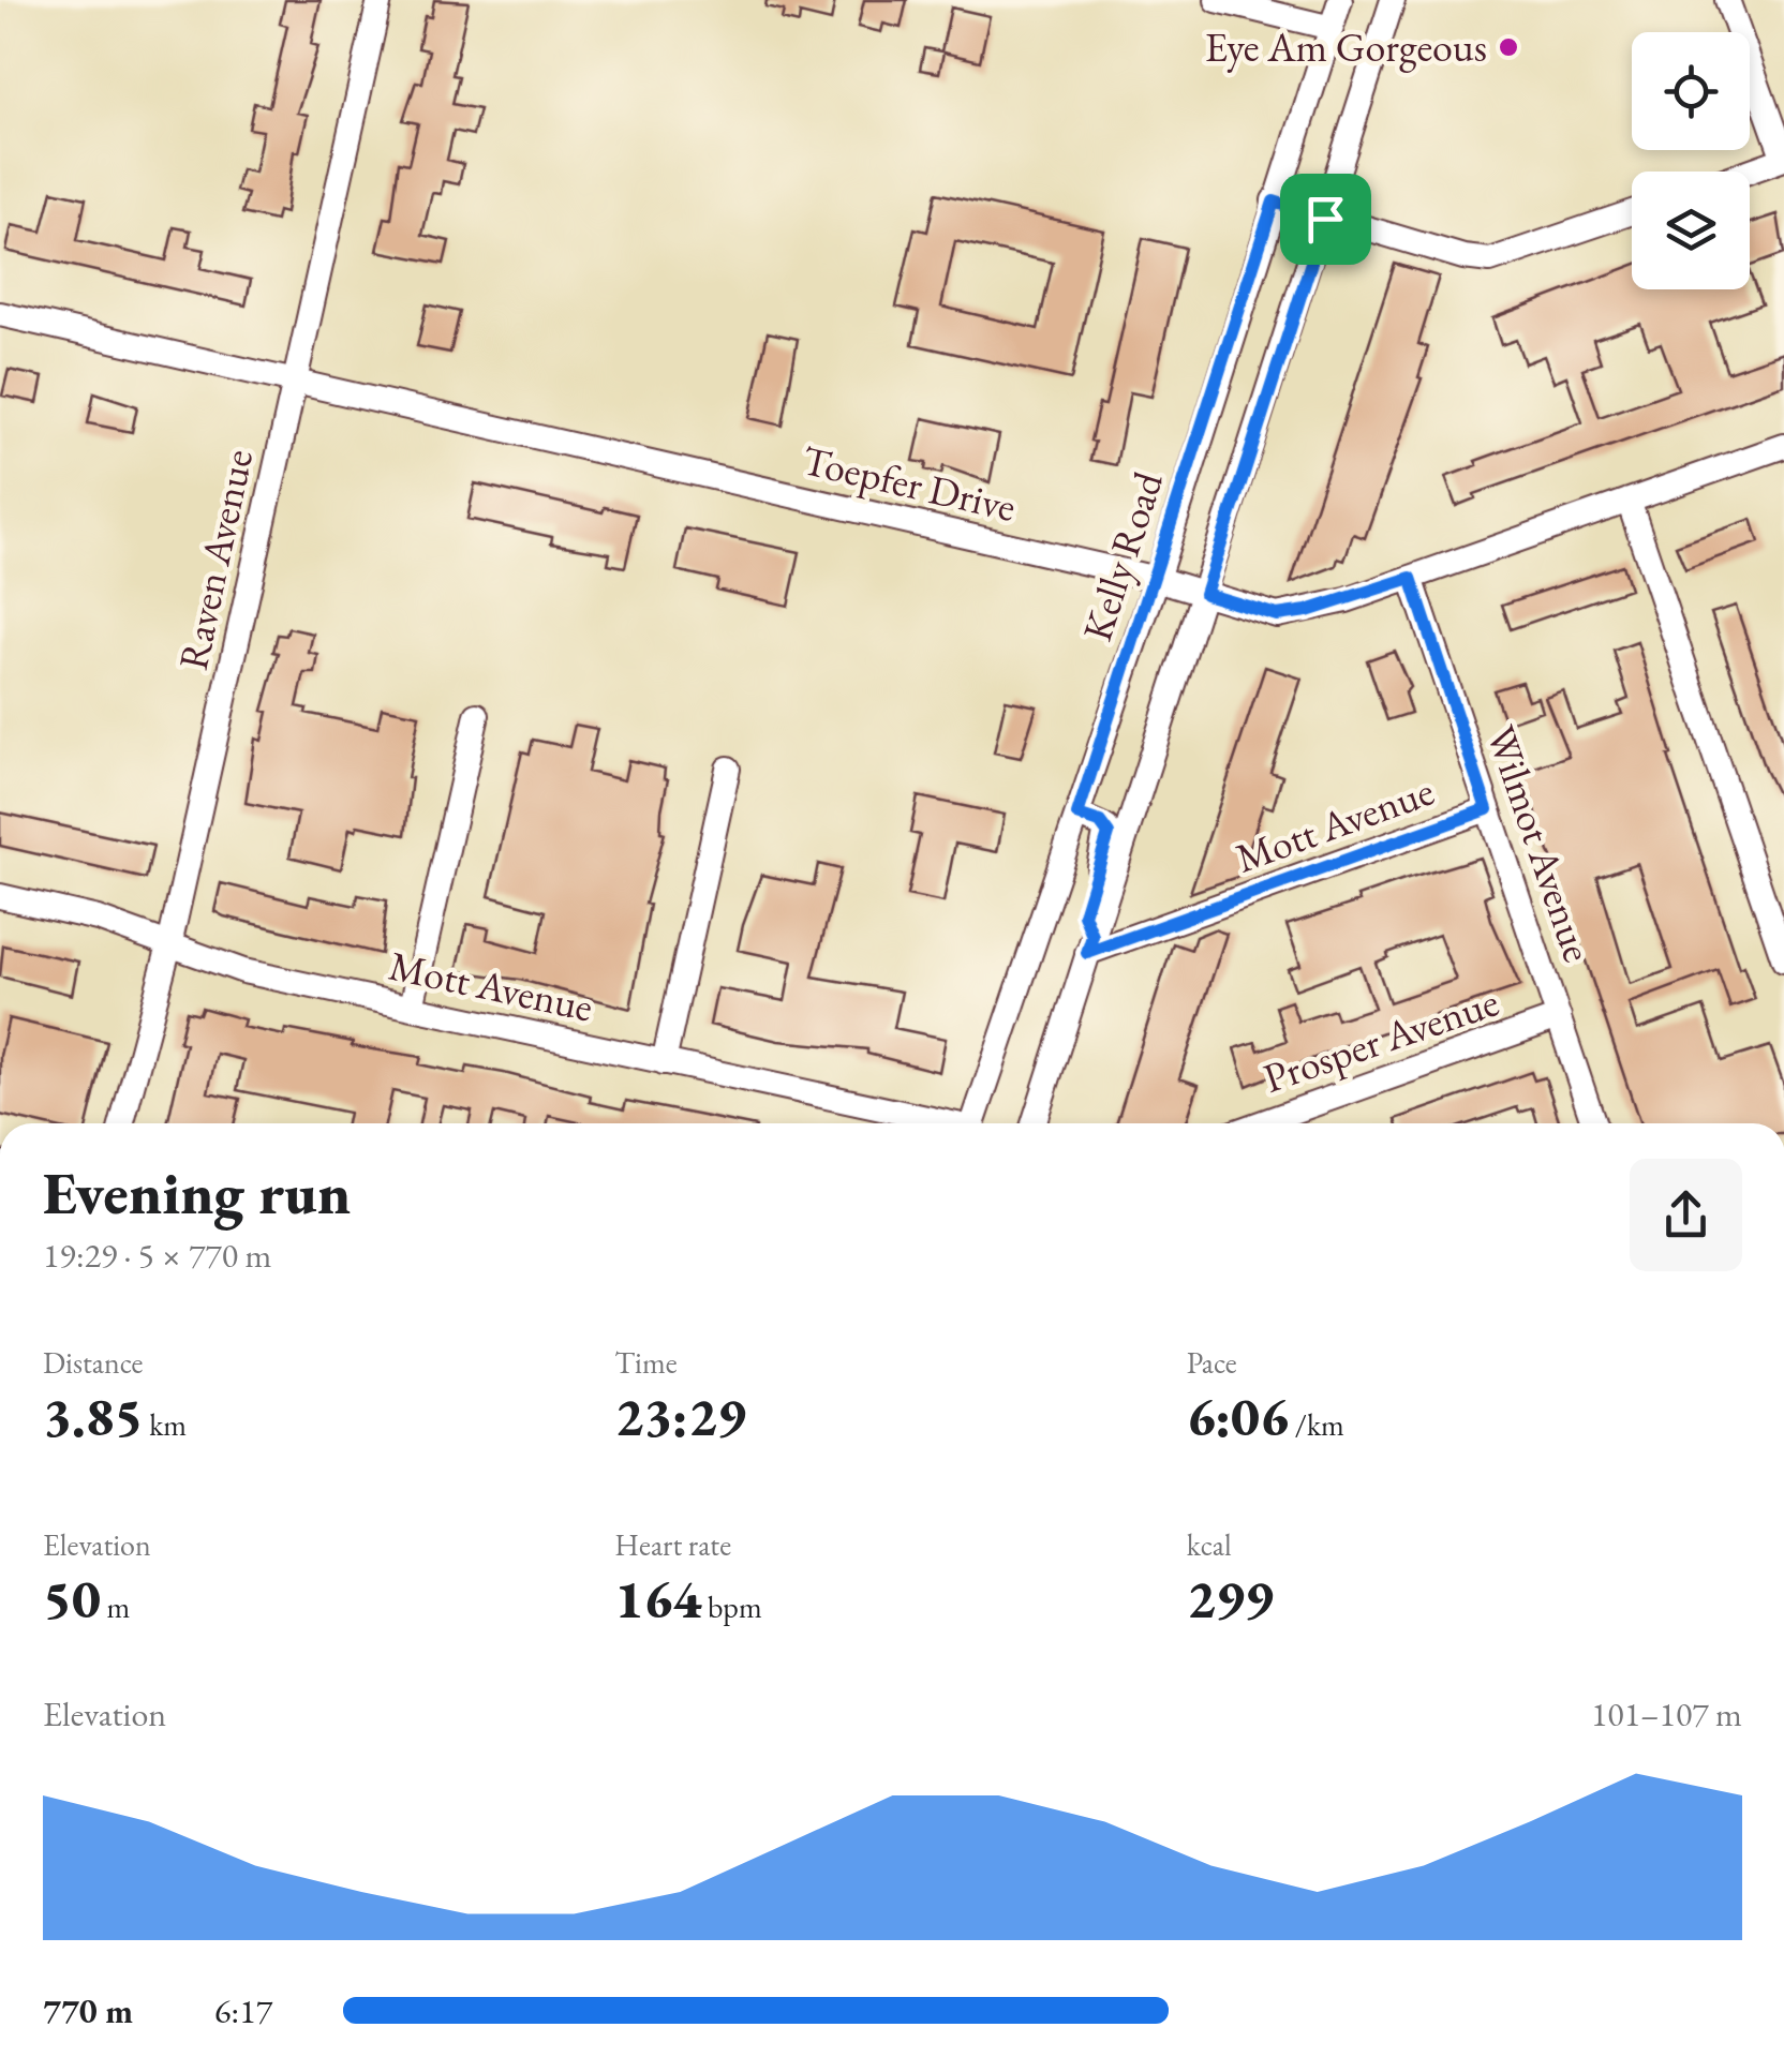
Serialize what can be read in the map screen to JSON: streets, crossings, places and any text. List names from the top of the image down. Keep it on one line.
{"streets":{"street":["Toepfer Drive","Kelly Road","Raven Avenue","Mott Avenue","Wilmot Avenue","Prosper Avenue"]},"crossings":[["Toepfer Drive","Kelly Road"],["Toepfer Drive","Raven Avenue"],["Toepfer Drive","Wilmot Avenue"],["Raven Avenue","Mott Avenue"],["Mott Avenue","Wilmot Avenue"],["Wilmot Avenue","Prosper Avenue"]],"places":["Eye Am Gorgeous"],"page":{"heading":["Evening run","19:29 · 5 × 770 m"],"stats":[["Distance","3.85 km"],["Time","23:29"],["Pace","6:06 /km"],["Elevation","50 m"],["Heart rate","164 bpm"],["kcal","299"]],"chart":["Elevation","101–107 m"],"list":[{"name":"770 m","note":"6:17"}]}}
